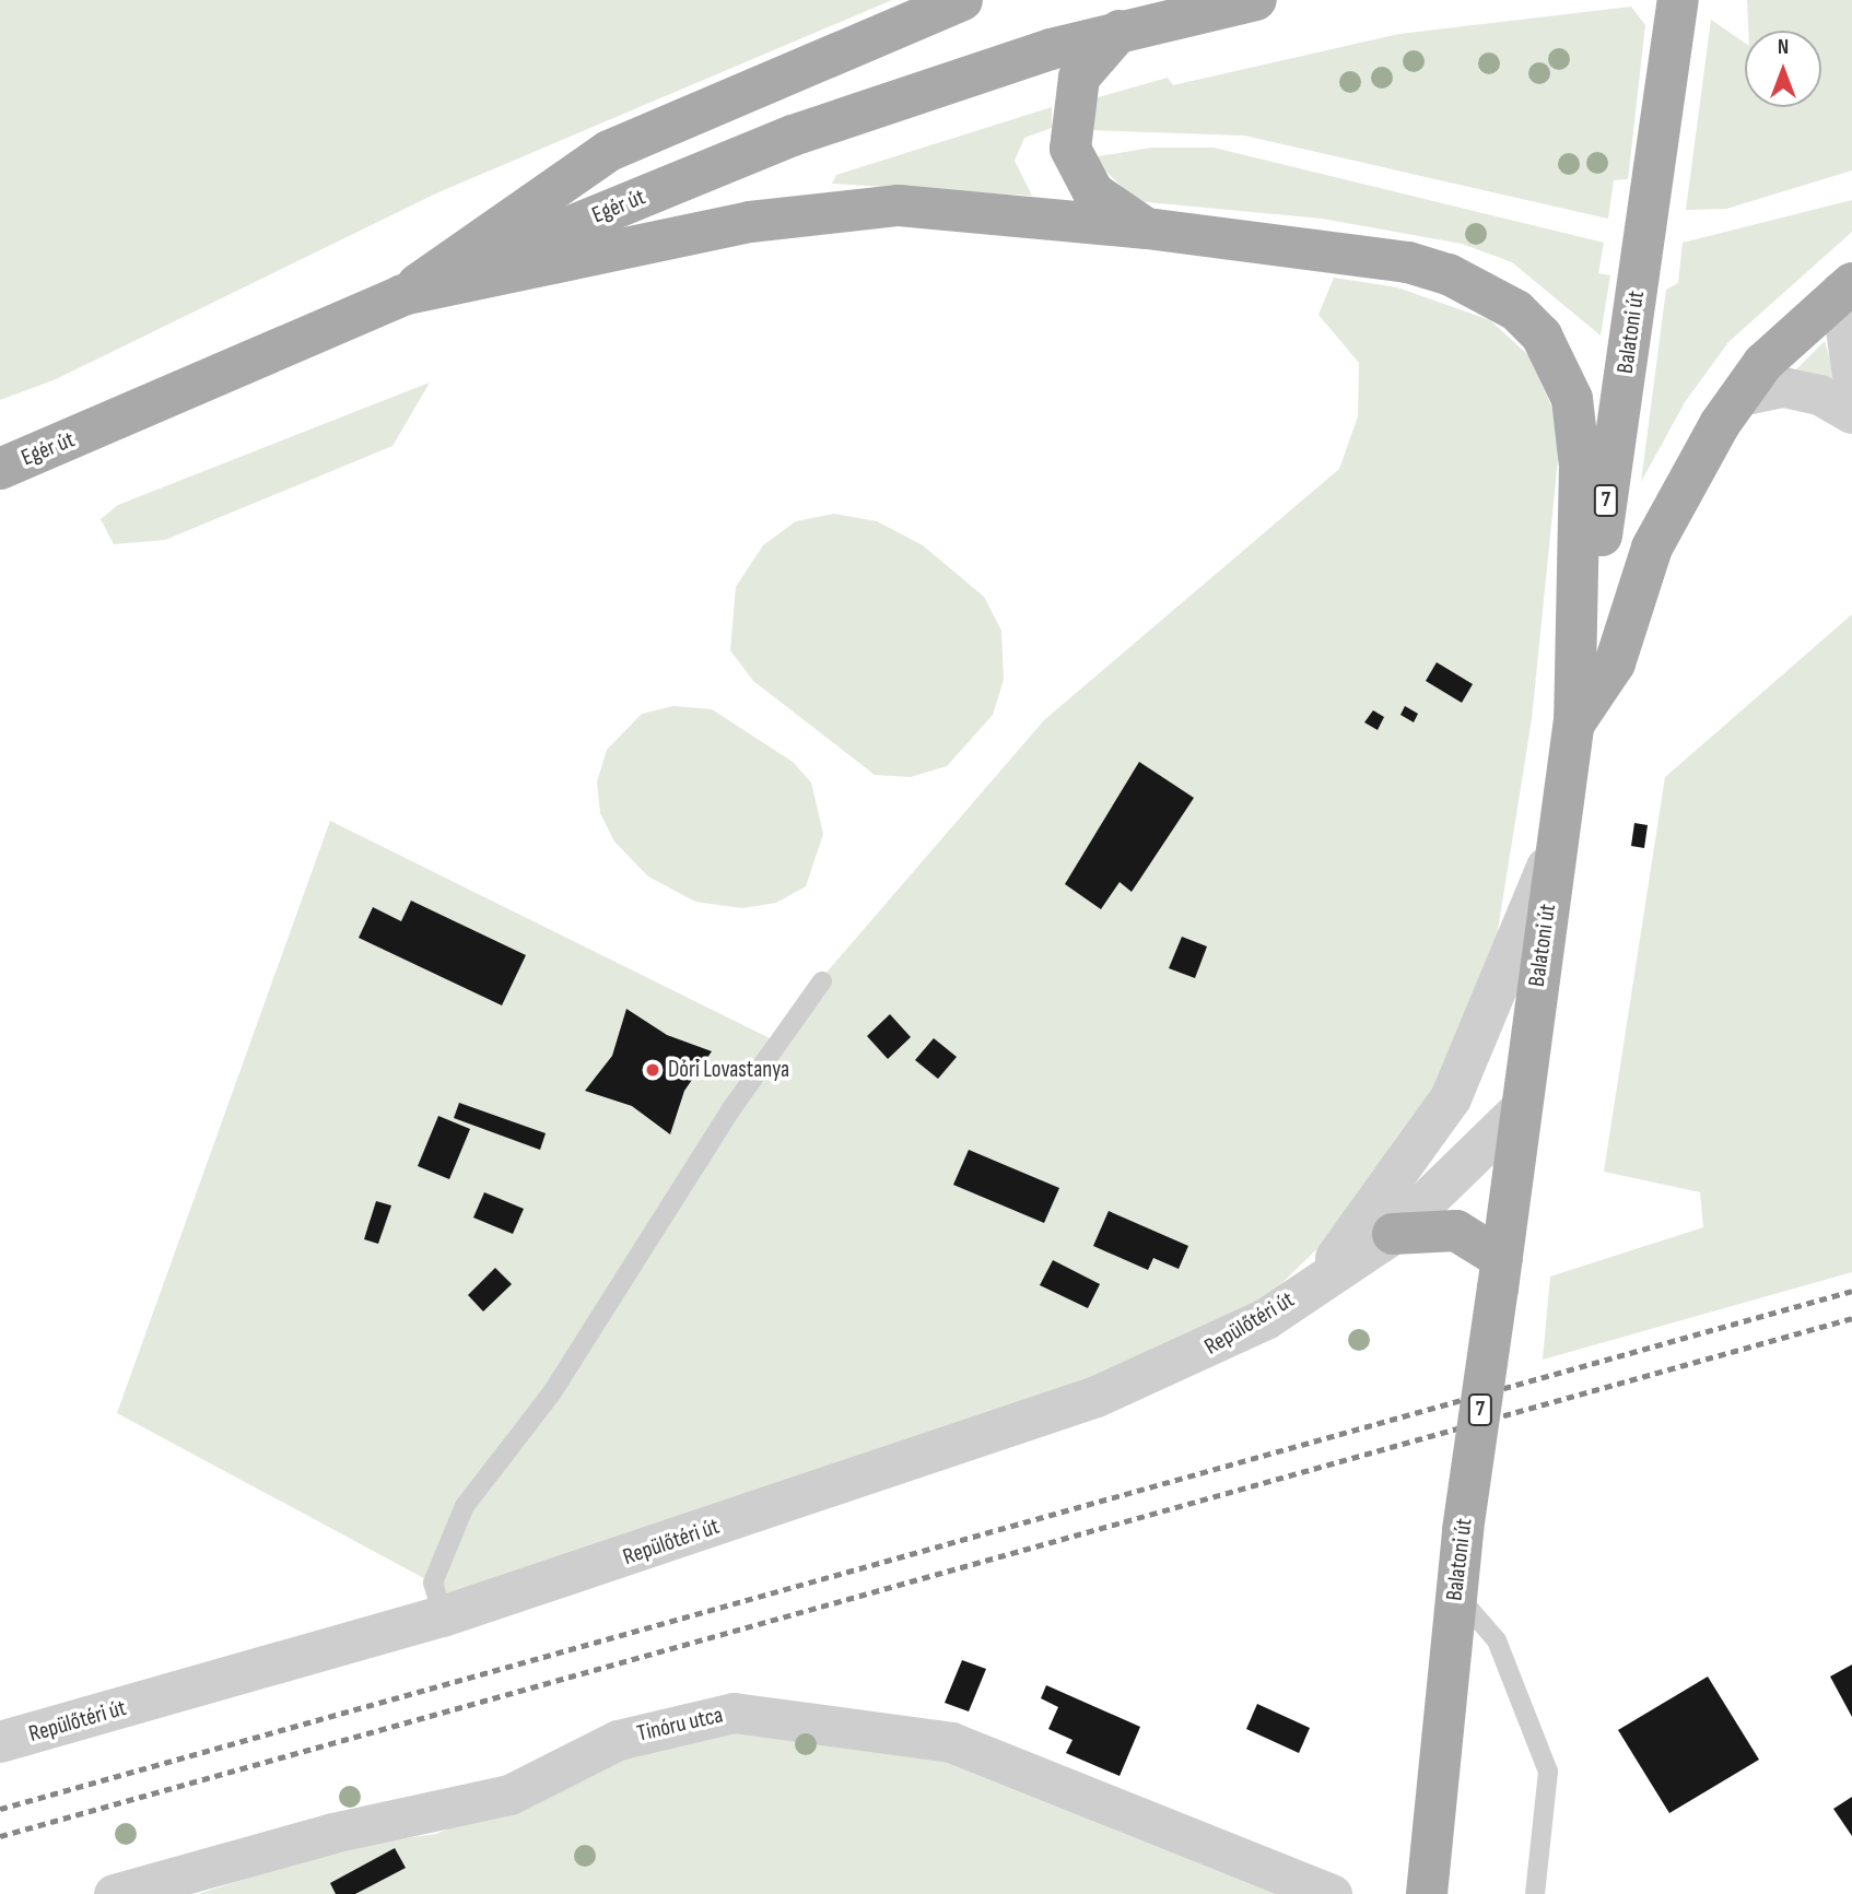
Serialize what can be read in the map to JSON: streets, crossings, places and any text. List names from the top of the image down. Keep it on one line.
{"streets":{"main road":["Egér út","Balatoni út","7"],"street":["Repülőtéri út","Tinóru utca"]},"crossings":[["Balatoni út","Repülőtéri út"]],"places":["Dóri Lovastanya"],"north":"top"}
